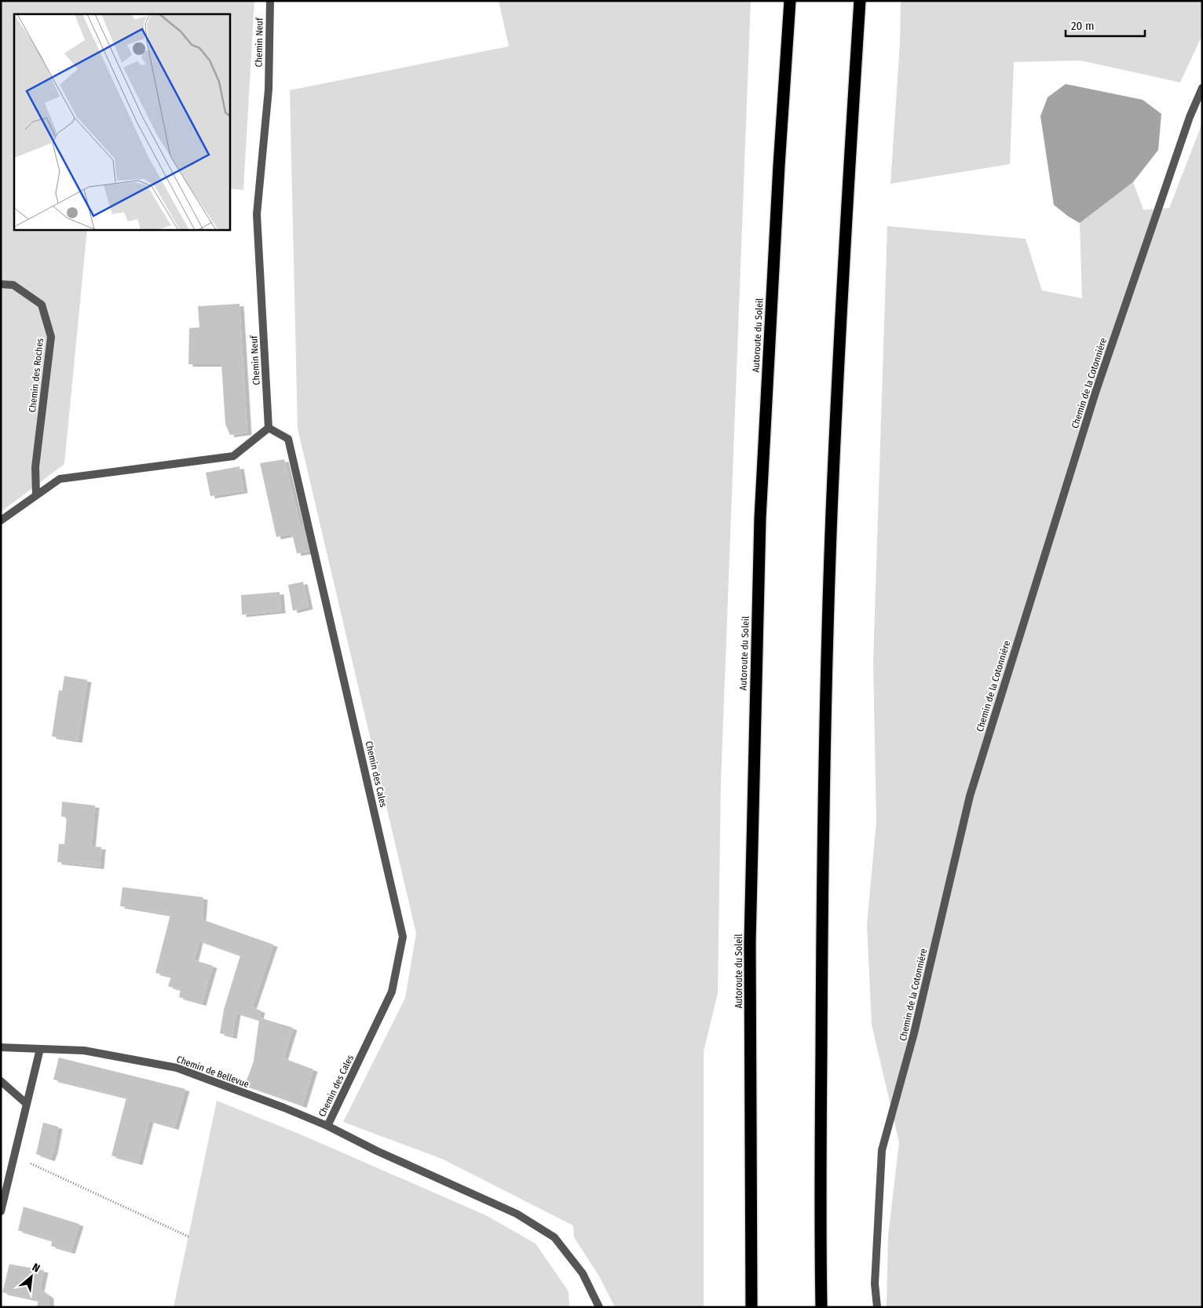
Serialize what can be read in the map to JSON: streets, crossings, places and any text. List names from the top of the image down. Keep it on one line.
{"streets":{"highway":["Autoroute du Soleil"],"street":["Chemin Neuf","Chemin des Roches","Chemin de la Cotonnière","Chemin des Cales","Chemin de Bellevue"]},"crossings":[["Chemin Neuf","Chemin des Cales"],["Chemin des Cales","Chemin de Bellevue"]],"scale_bar":"20 m","north":"top right"}
